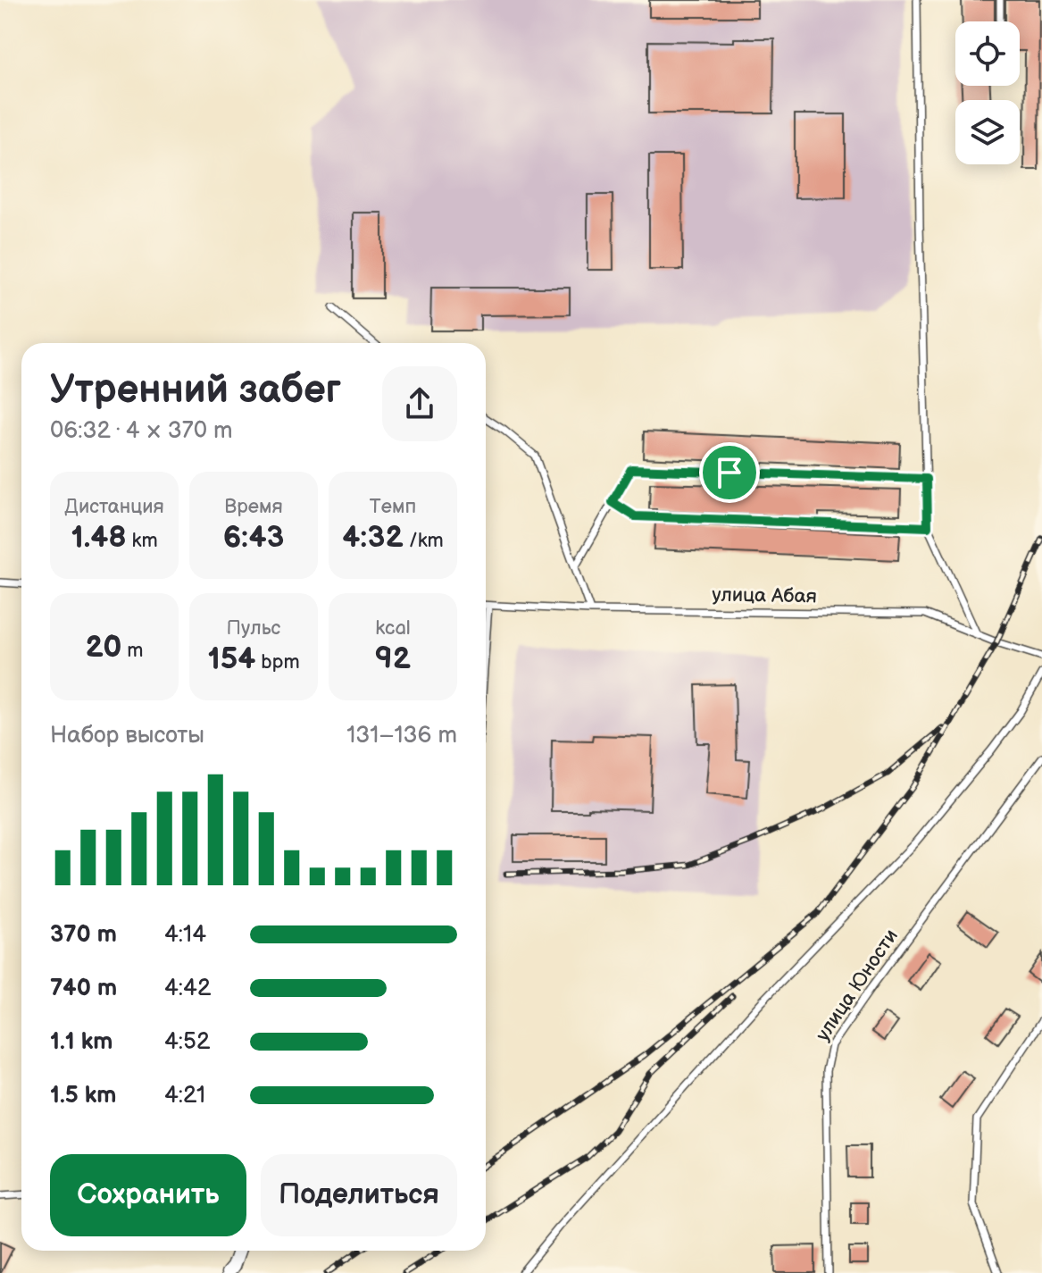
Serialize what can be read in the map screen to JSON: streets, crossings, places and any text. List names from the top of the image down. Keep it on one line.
{"streets":{"lane":["улица Абая","улица Юности"]},"page":{"heading":["Утренний забег","06:32 · 4 × 370 m"],"stats":[["Дистанция","1.48 km"],["Время","6:43"],["Темп","4:32 /km"],["20 m"],["Пульс","154 bpm"],["kcal","92"]],"chart":["Набор высоты","131–136 m"],"list":[{"name":"370 m","note":"4:14"},{"name":"740 m","note":"4:42"},{"name":"1.1 km","note":"4:52"},{"name":"1.5 km","note":"4:21"}],"buttons":["Сохранить","Поделиться"]}}
